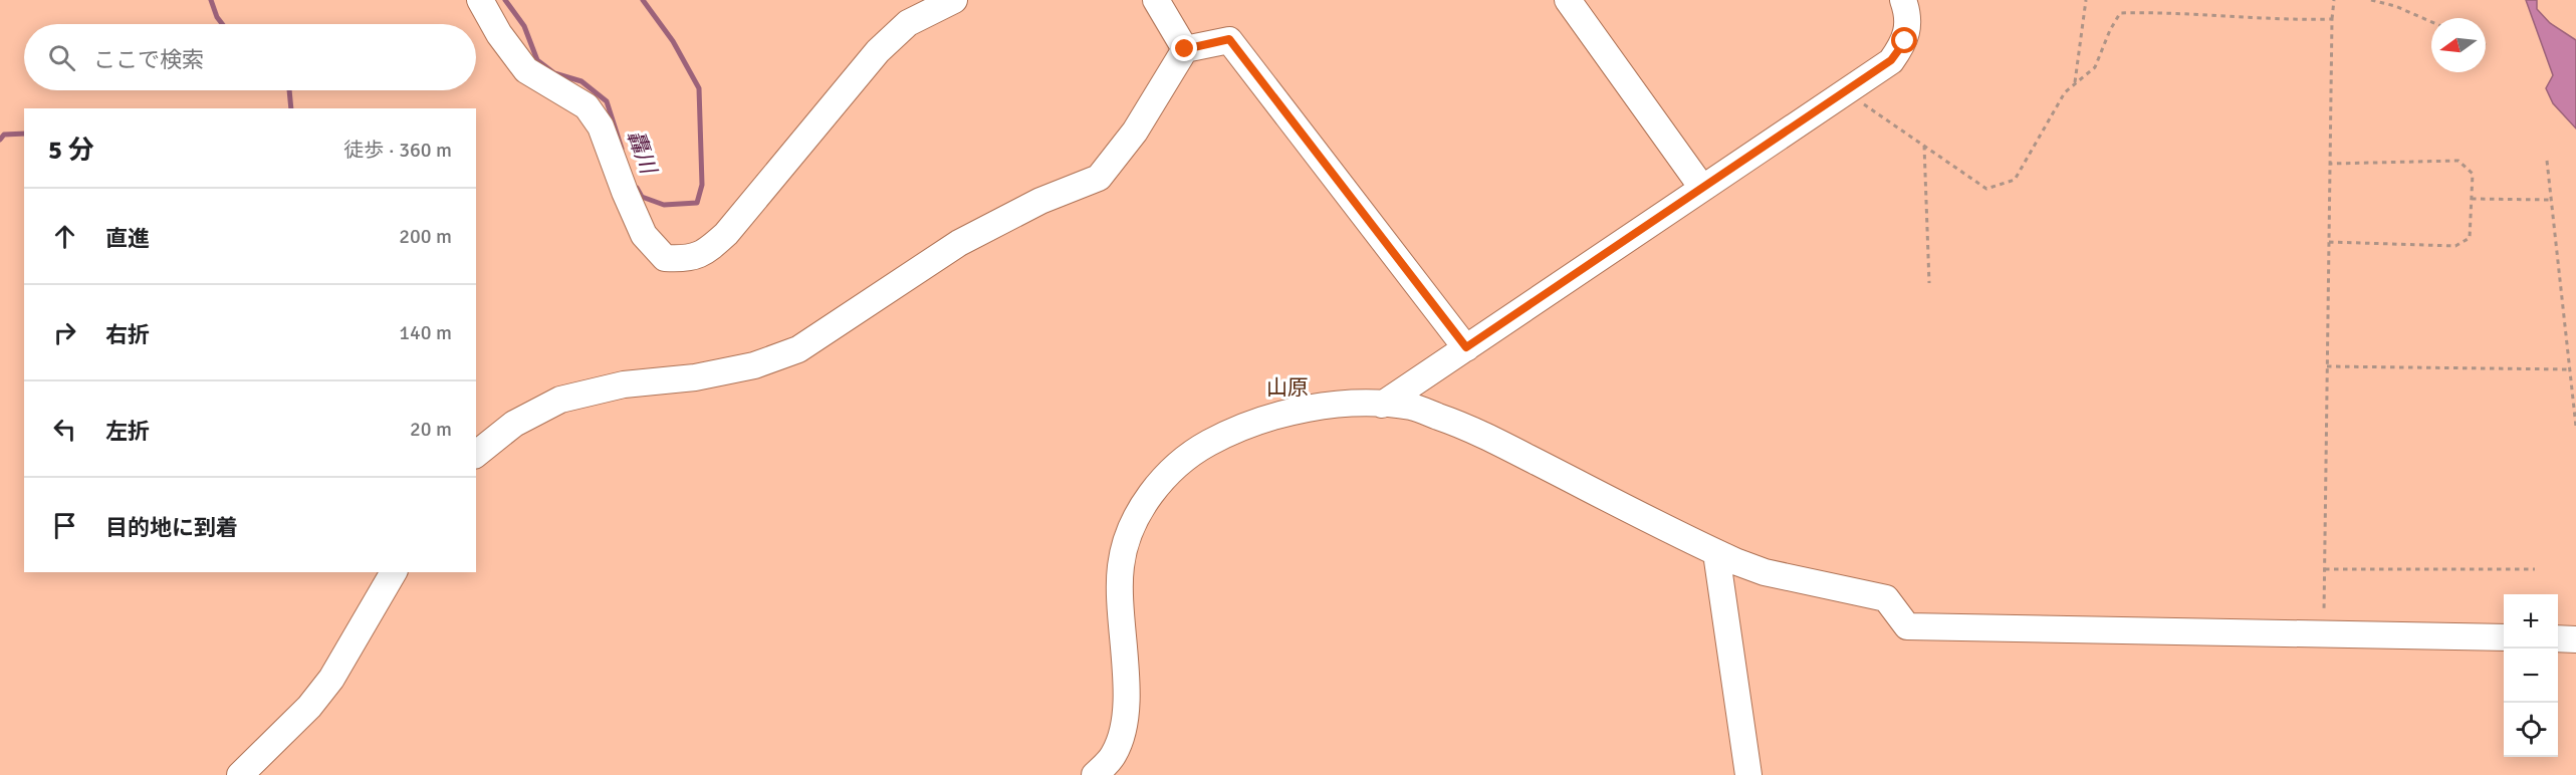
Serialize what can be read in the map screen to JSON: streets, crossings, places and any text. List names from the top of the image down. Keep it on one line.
{"water":["轟川"],"parks":["山原"],"north":"left","page":{"search":"ここで検索","heading":["5 分","徒歩 · 360 m"],"list":[["直進","200 m"],["右折","140 m"],["左折","20 m"],"目的地に到着"],"map_buttons":["+","−"]}}
